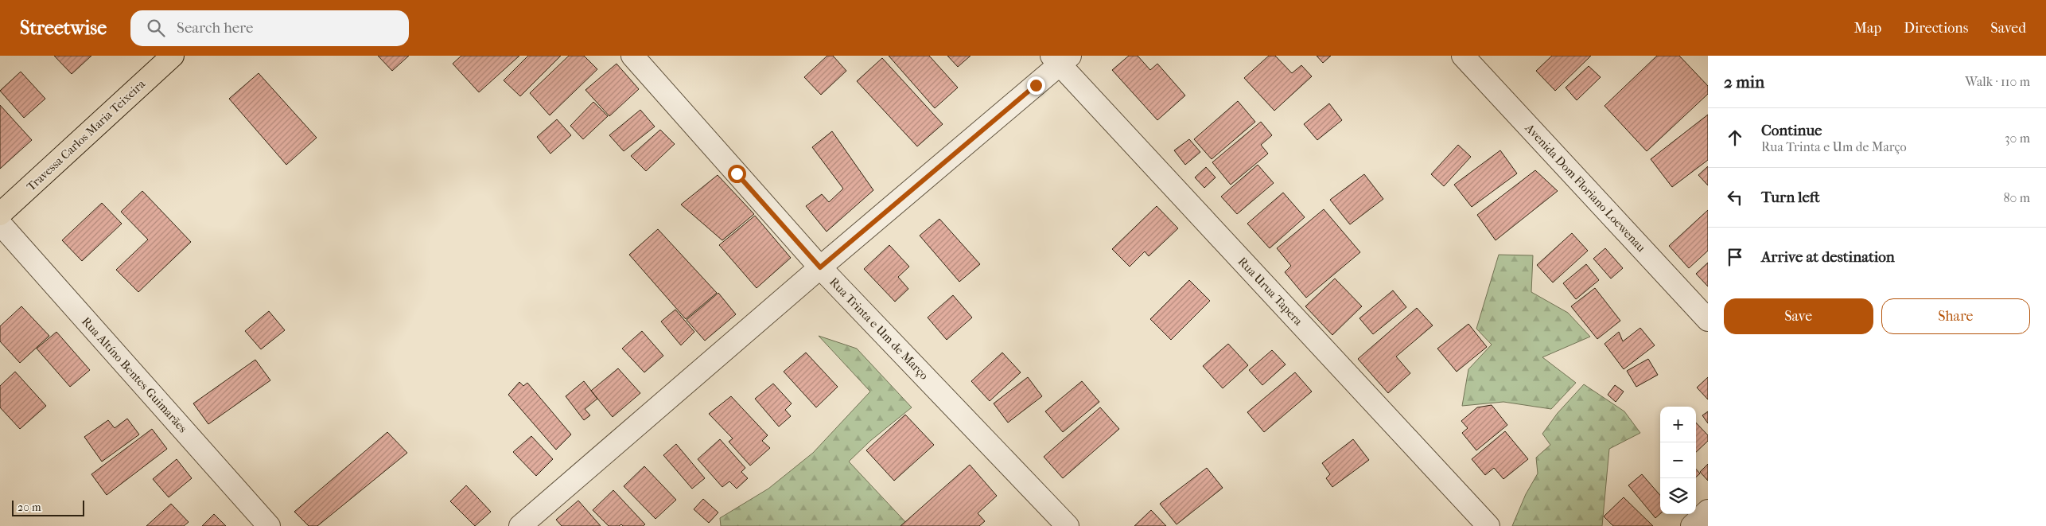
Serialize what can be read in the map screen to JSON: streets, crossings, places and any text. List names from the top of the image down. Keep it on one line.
{"streets":{"main road":["Travessa Carlos Maria Teixeira"],"street":["Avenida Dom Floriano Loewenau","Rua Urua Tapera","Rua Trinta e Um de Março","Rua Altíno Bentes Guimarães"]},"scale_bar":"20 m","page":{"header":"Streetwise","search":"Search here","nav":["Map","Directions","Saved"],"heading":["2 min","Walk · 110 m"],"list":[["Continue","Rua Trinta e Um de Março","30 m"],["Turn left","80 m"],"Arrive at destination"],"buttons":["Save","Share"],"map_buttons":["+","−"],"scale":"20 m"}}
